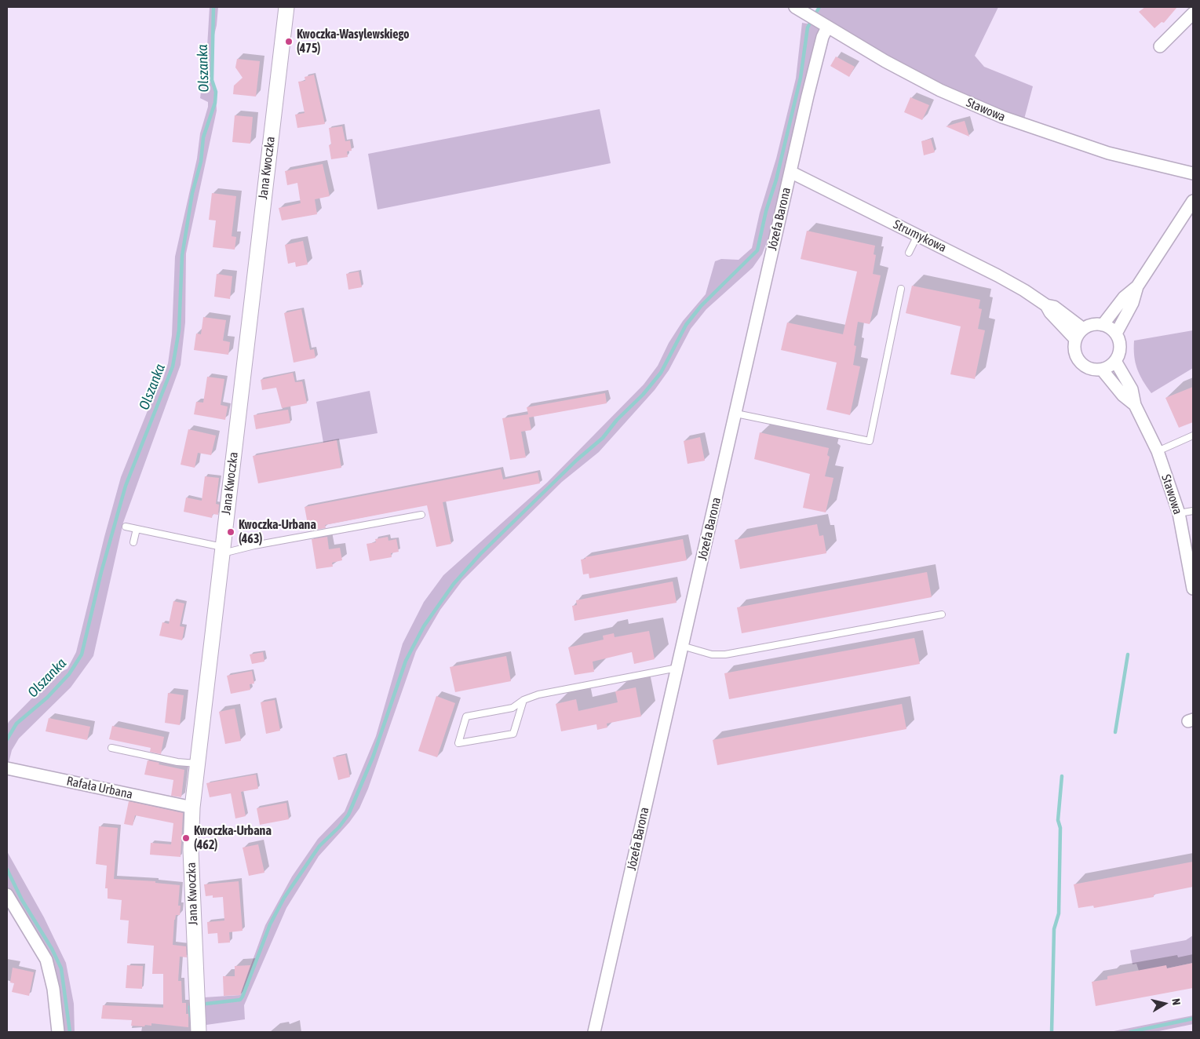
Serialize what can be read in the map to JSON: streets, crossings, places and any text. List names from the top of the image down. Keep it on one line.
{"streets":{"street":["Stawowa","Jana Kwoczka","Józefa Barona","Strumykowa","Rafała Urbana"]},"crossings":[["Stawowa","Józefa Barona"],["Stawowa","Strumykowa"],["Jana Kwoczka","Rafała Urbana"],["Józefa Barona","Strumykowa"]],"water":["Olszanka"],"places":["Kwoczka-Wasylewskiego (475)","Kwoczka-Urbana (463)","Kwoczka-Urbana (462)"],"north":"right"}
